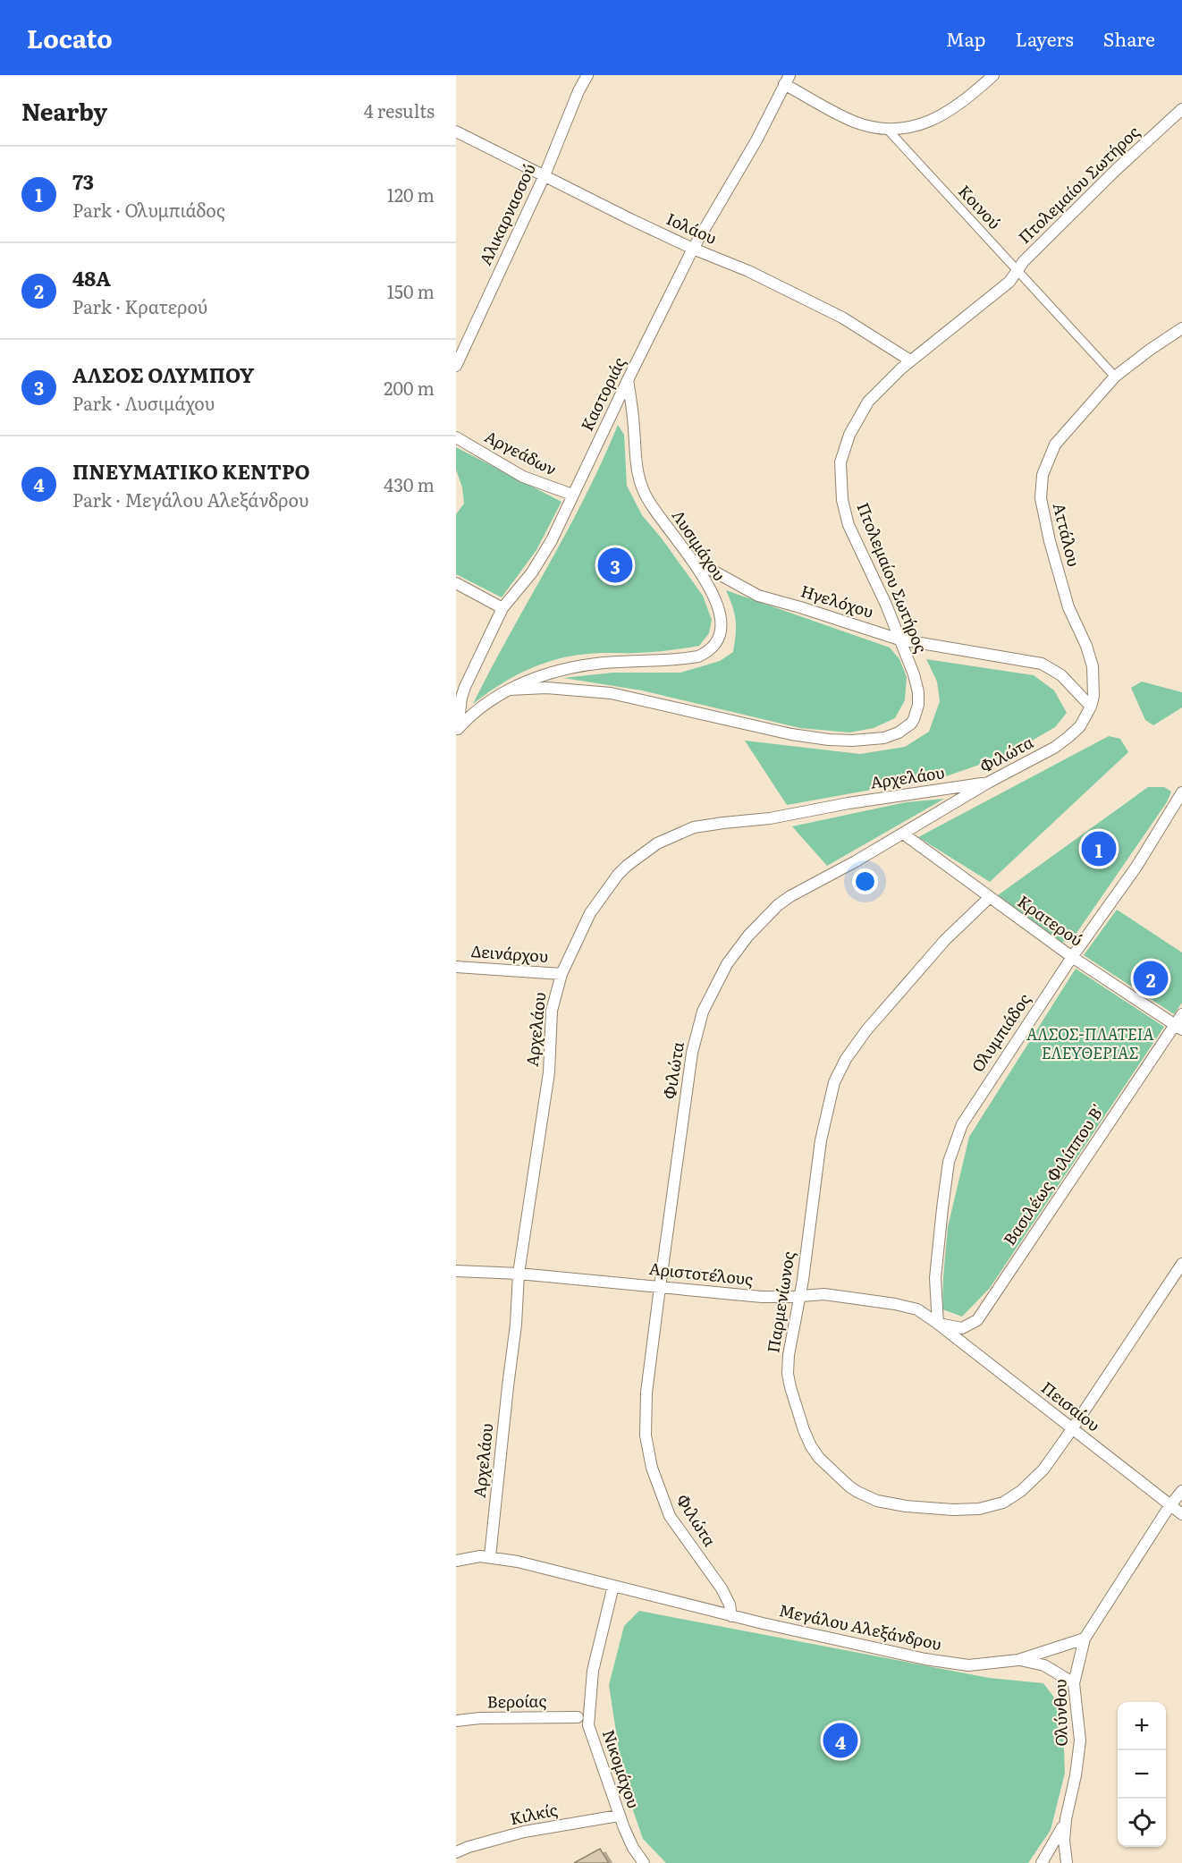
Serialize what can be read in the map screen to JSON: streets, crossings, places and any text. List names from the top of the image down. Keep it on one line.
{"streets":{"street":["Πτολεμαίου Σωτήρος","Κοινού","Αλικαρνασσού","Ιολάου","Καστοριάς","Αργεάδων","Αττάλου","Λυσιμάχου","Ηγελόχου","Φιλώτα","Αρχελάου","Κρατερού","Δεινάρχου","Ολυμπιάδος","Βασιλέως Φιλίππου Β'","Αριστοτέλους","Παρμενίωνος","Πεισαίου","Μεγάλου Αλεξάνδρου","Βεροίας","Ολύνθου","Νικομάχου","Κιλκίς"]},"crossings":[["Πτολεμαίου Σωτήρος","Κοινού"],["Πτολεμαίου Σωτήρος","Ιολάου"],["Πτολεμαίου Σωτήρος","Καστοριάς"],["Πτολεμαίου Σωτήρος","Λυσιμάχου"],["Πτολεμαίου Σωτήρος","Ηγελόχου"],["Κοινού","Αττάλου"],["Αλικαρνασσού","Ιολάου"],["Ιολάου","Καστοριάς"],["Καστοριάς","Αργεάδων"],["Καστοριάς","Λυσιμάχου"],["Αττάλου","Ηγελόχου"],["Αττάλου","Φιλώτα"],["Λυσιμάχου","Ηγελόχου"],["Ηγελόχου","Φιλώτα"],["Φιλώτα","Αρχελάου"],["Φιλώτα","Κρατερού"],["Φιλώτα","Αριστοτέλους"],["Φιλώτα","Μεγάλου Αλεξάνδρου"],["Αρχελάου","Δεινάρχου"],["Αρχελάου","Αριστοτέλους"],["Αρχελάου","Μεγάλου Αλεξάνδρου"],["Κρατερού","Ολυμπιάδος"],["Κρατερού","Βασιλέως Φιλίππου Β'"],["Κρατερού","Παρμενίωνος"],["Ολυμπιάδος","Βασιλέως Φιλίππου Β'"],["Ολυμπιάδος","Αριστοτέλους"],["Ολυμπιάδος","Πεισαίου"],["Βασιλέως Φιλίππου Β'","Αριστοτέλους"],["Βασιλέως Φιλίππου Β'","Πεισαίου"],["Αριστοτέλους","Παρμενίωνος"],["Αριστοτέλους","Πεισαίου"],["Παρμενίωνος","Πεισαίου"],["Μεγάλου Αλεξάνδρου","Ολύνθου"],["Μεγάλου Αλεξάνδρου","Νικομάχου"],["Νικομάχου","Κιλκίς"]],"parks":["ΑΛΣΟΣ-ΠΛΑΤΕΙΑ ΕΛΕΥΘΕΡΙΑΣ"],"page":{"header":"Locato","nav":["Map","Layers","Share"],"heading":["Nearby","4 results"],"list":[{"mark":"1","name":"73","note":"Park · Ολυμπιάδος","value":"120 m"},{"mark":"2","name":"48Α","note":"Park · Κρατερού","value":"150 m"},{"mark":"3","name":"ΑΛΣΟΣ ΟΛΥΜΠΟΥ","note":"Park · Λυσιμάχου","value":"200 m"},{"mark":"4","name":"ΠΝΕΥΜΑΤΙΚΟ ΚΕΝΤΡΟ","note":"Park · Μεγάλου Αλεξάνδρου","value":"430 m"}],"pins":["3","1","2","4"],"map_buttons":["+","−"]}}
